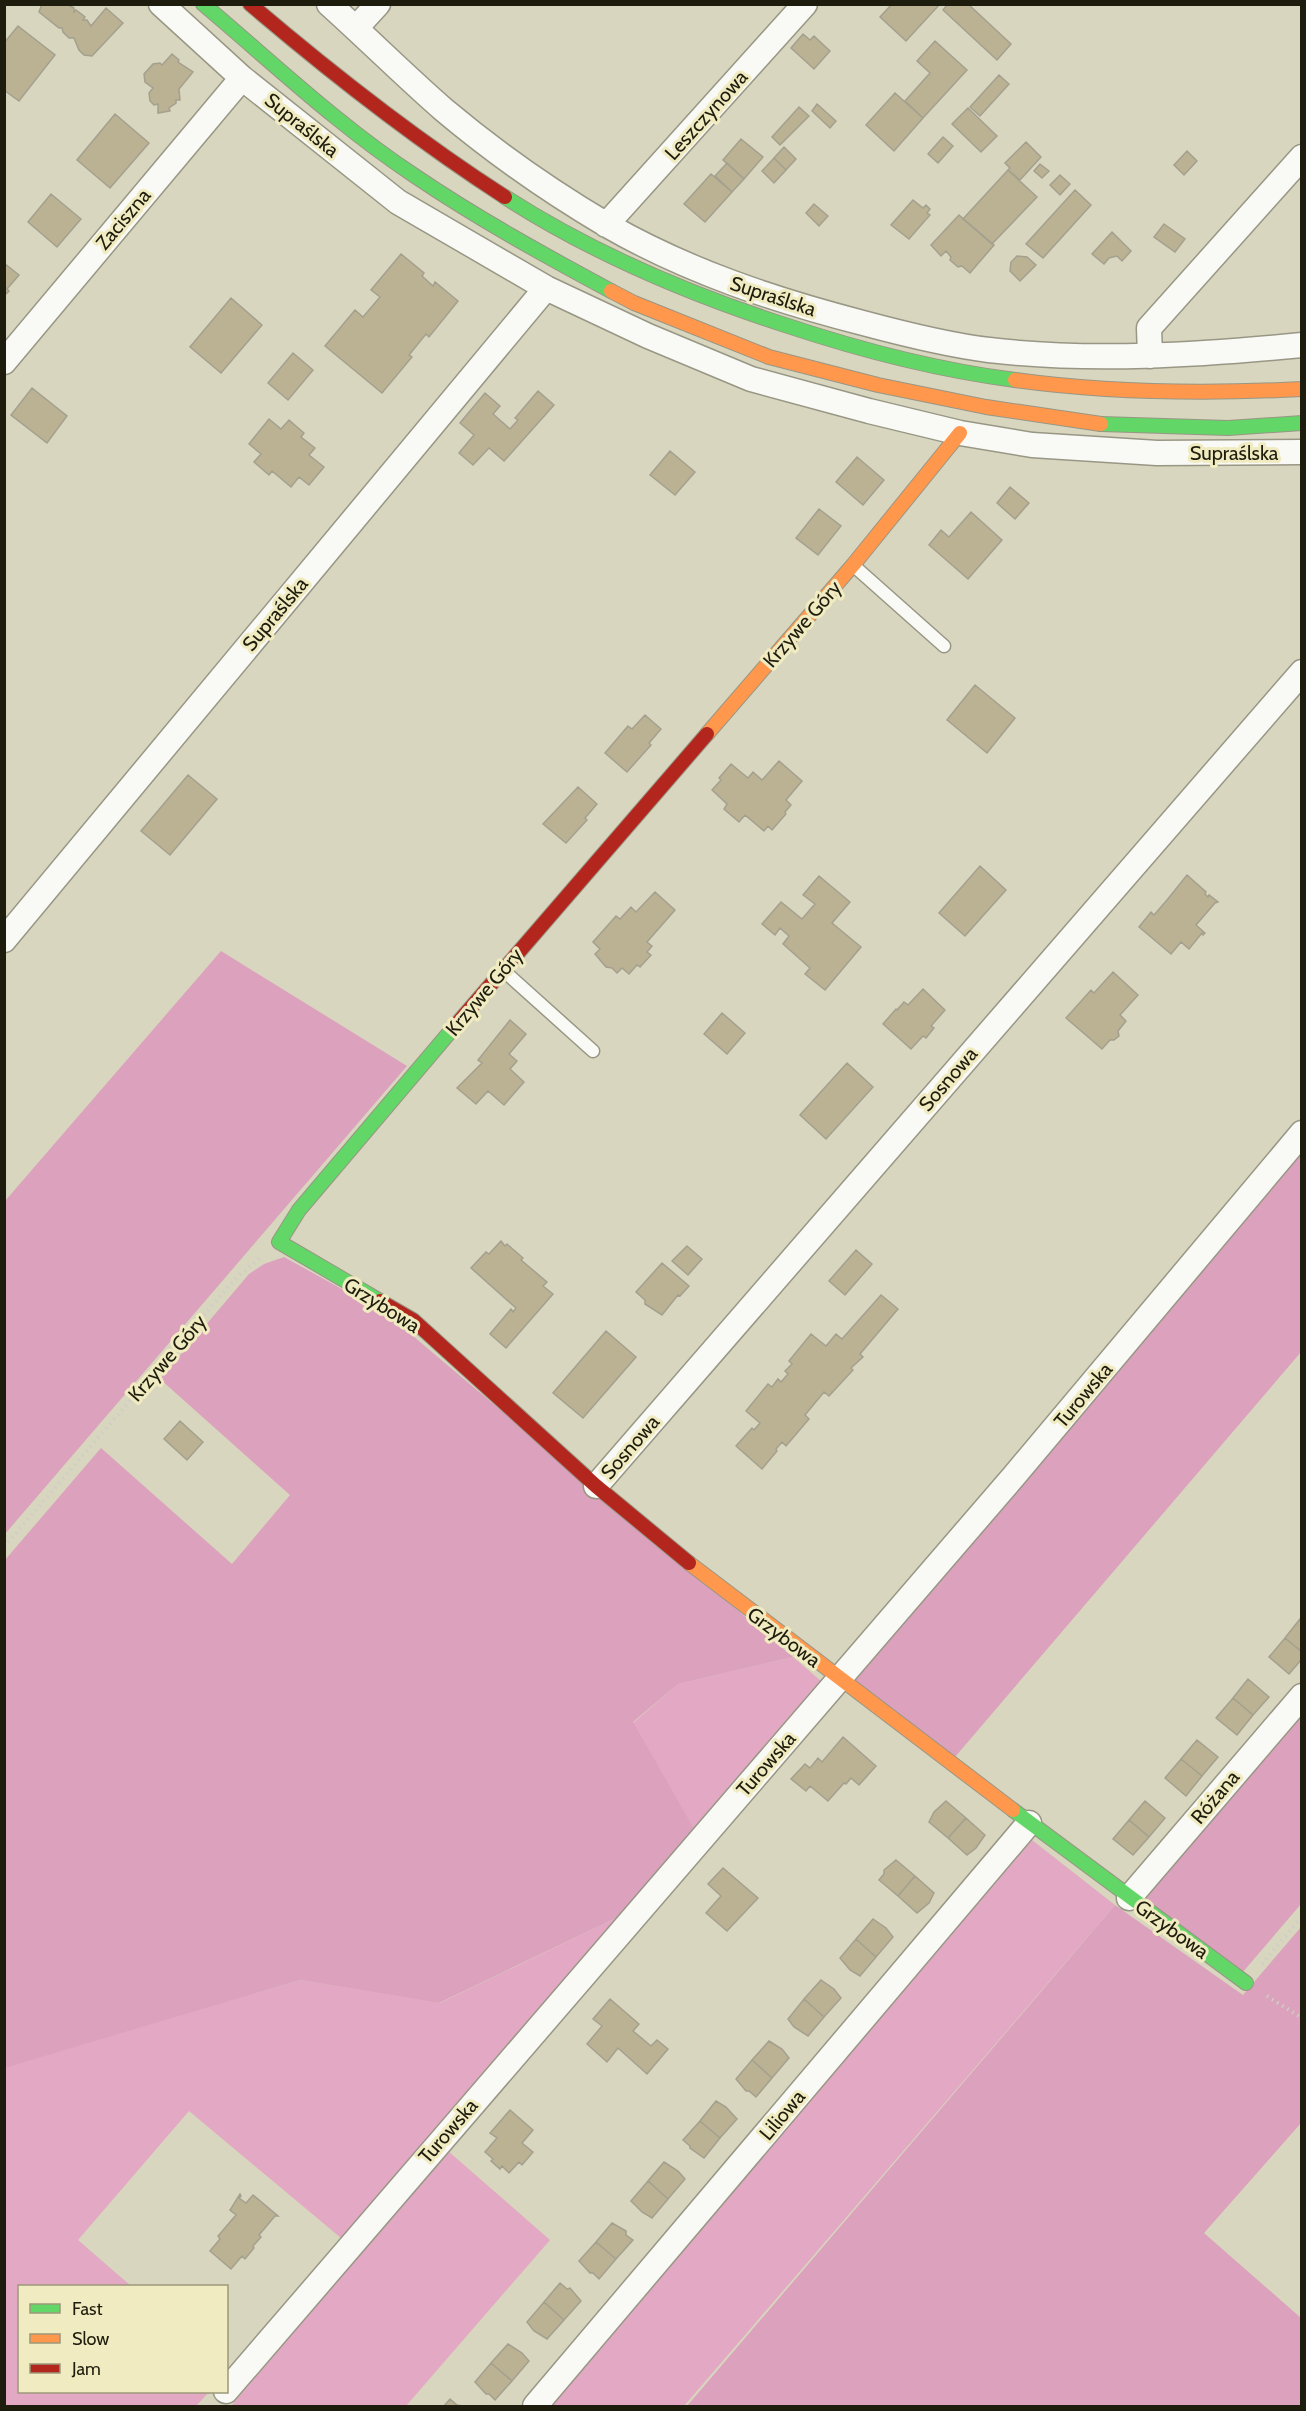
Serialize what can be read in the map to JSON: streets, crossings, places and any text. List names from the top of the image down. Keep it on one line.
{"streets":{"main road":["Krzywe Góry","Grzybowa"],"street":["Leszczynowa","Supraślska","Zaciszna","Sosnowa","Turowska","Różana","Liliowa"]},"crossings":[["Leszczynowa","Supraślska"],["Supraślska","Zaciszna"],["Supraślska","Krzywe Góry"],["Krzywe Góry","Grzybowa"],["Sosnowa","Grzybowa"],["Grzybowa","Turowska"],["Grzybowa","Różana"],["Grzybowa","Liliowa"]],"legend":["Fast","Slow","Jam"]}
